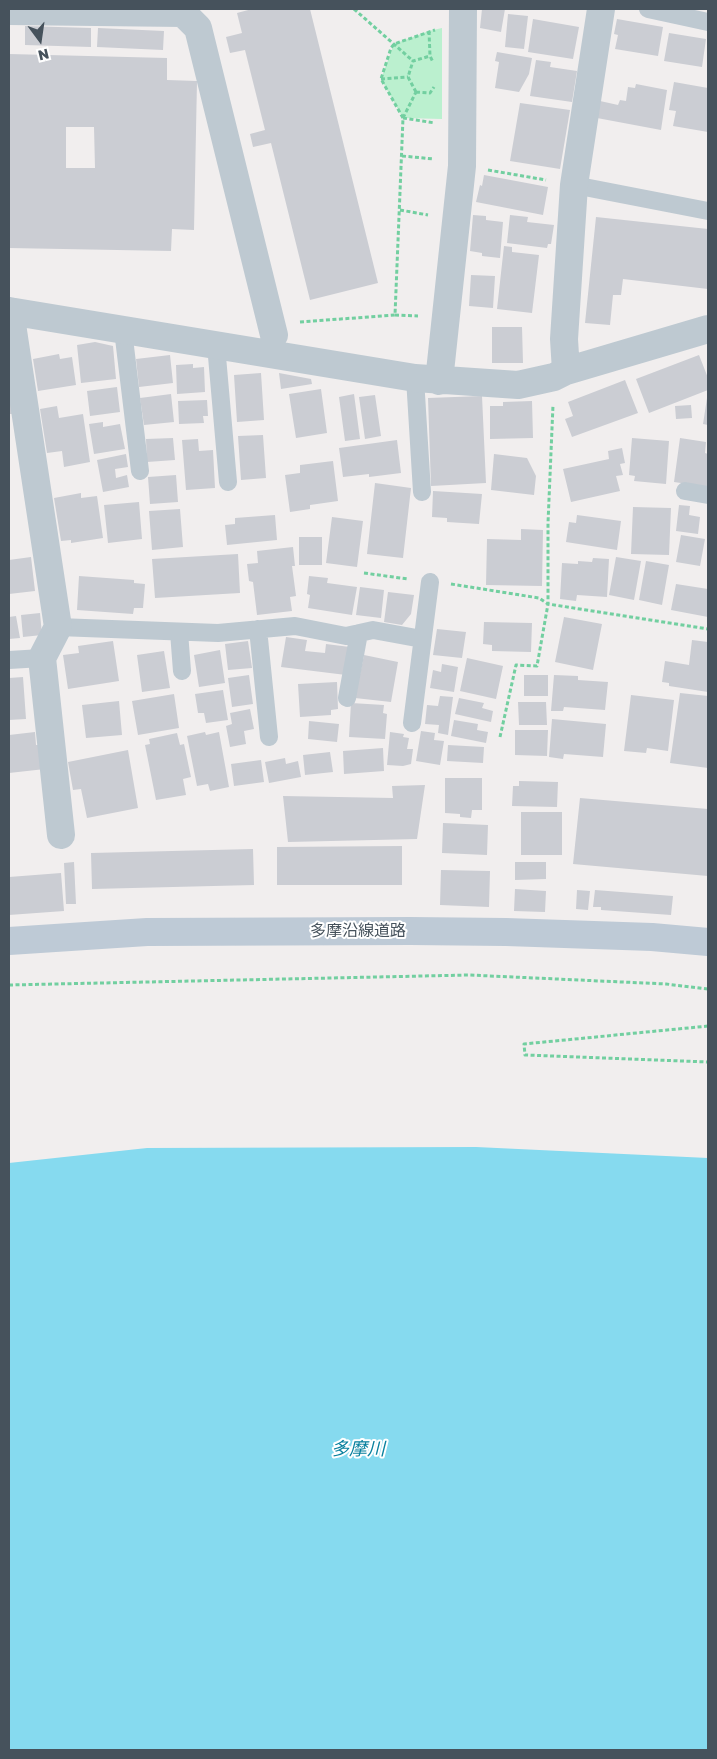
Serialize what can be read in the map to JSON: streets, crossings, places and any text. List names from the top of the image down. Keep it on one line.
{"streets":{"street":["多摩沿線道路"]},"water":["多摩川"],"north":"bottom"}
